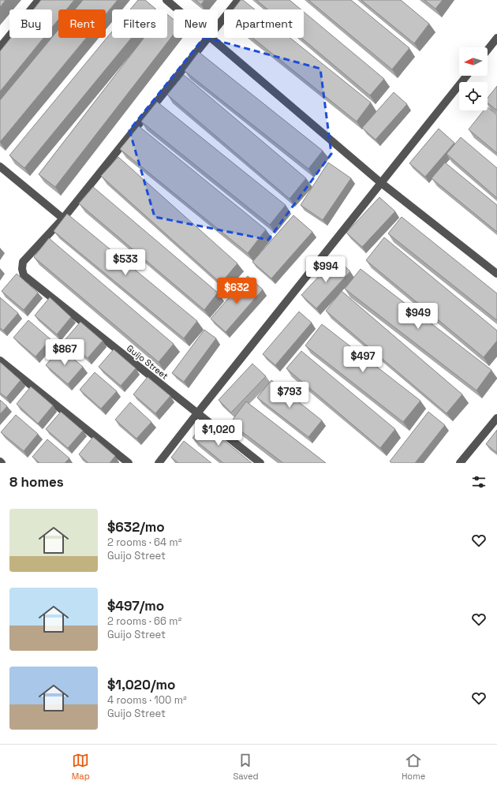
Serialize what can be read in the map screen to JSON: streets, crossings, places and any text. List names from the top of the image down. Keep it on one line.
{"streets":{"street":["Guijo Street"]},"north":"left","page":{"chip":["Buy","Rent","Filters","New","Apartment"],"price":["$533","$994","$632","$949","$867","$497","$793","$1,020"],"heading":"8 homes","list":[{"name":"$632/mo","note":"2 rooms · 64 m² · Guijo Street"},{"name":"$497/mo","note":"2 rooms · 66 m² · Guijo Street"},{"name":"$1,020/mo","note":"4 rooms · 100 m² · Guijo Street"}],"tabs":["Map","Saved","Home"]}}
